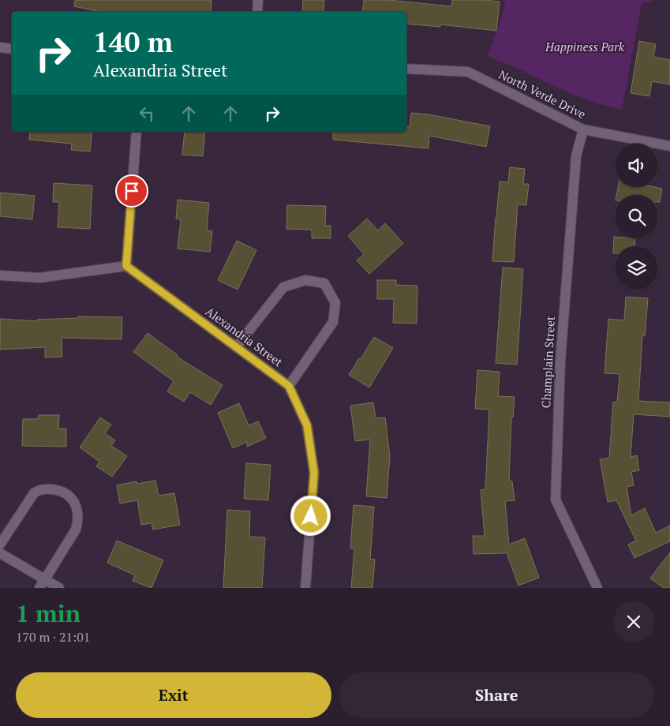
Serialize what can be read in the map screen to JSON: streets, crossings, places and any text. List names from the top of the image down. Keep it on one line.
{"streets":{"street":["North Verde Drive","Alexandria Street","Champlain Street"]},"crossings":[["North Verde Drive","Champlain Street"]],"parks":["Happiness Park"],"page":{"turn":["140 m","Alexandria Street"],"heading":["1 min","170 m · 21:01"],"buttons":["Exit","Share"]}}
